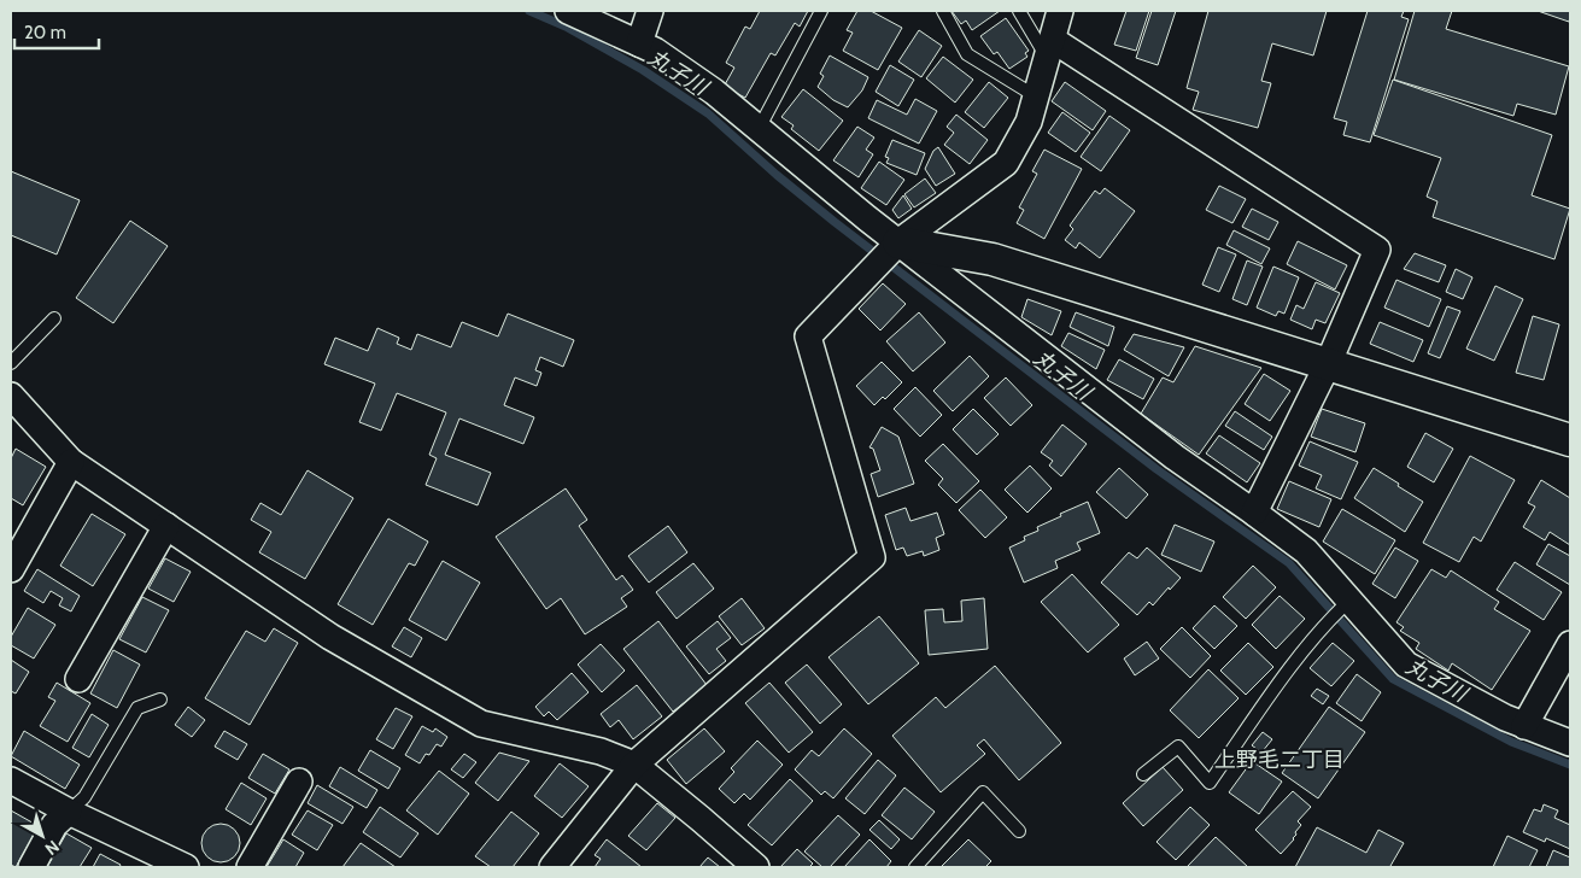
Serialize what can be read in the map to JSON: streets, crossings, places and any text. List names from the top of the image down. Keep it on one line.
{"districts":["上野毛二丁目"],"water":["丸子川"],"scale_bar":"20 m","north":"bottom right"}
